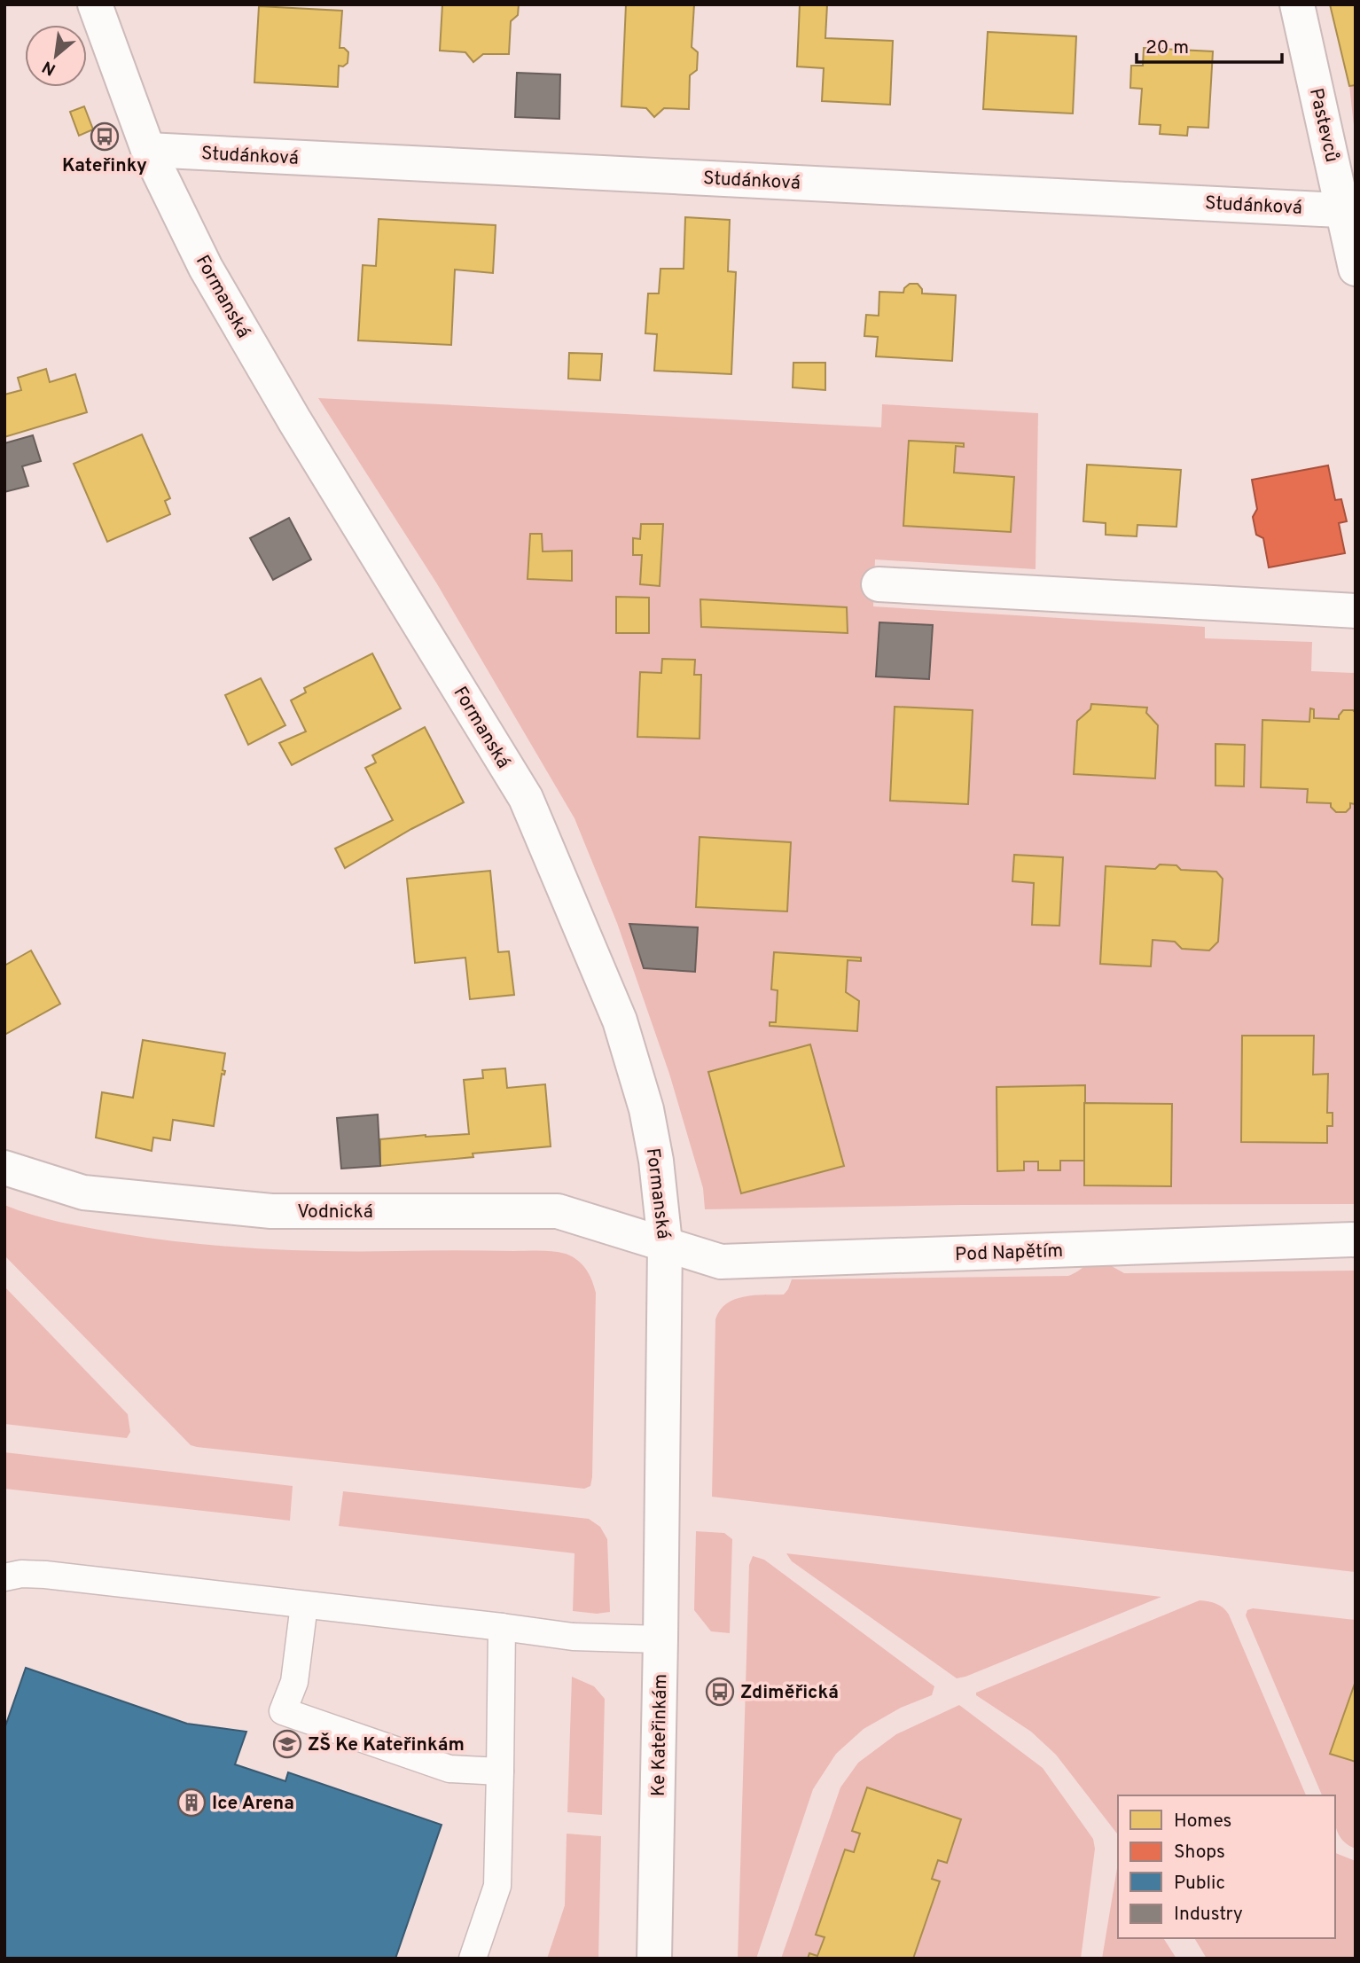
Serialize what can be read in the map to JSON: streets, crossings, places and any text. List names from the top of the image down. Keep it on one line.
{"streets":{"street":["Pastevců","Studánková","Formanská","Vodnická","Pod Napětím","Ke Kateřinkám"]},"crossings":[["Pastevců","Studánková"],["Studánková","Formanská"],["Formanská","Vodnická"],["Formanská","Pod Napětím"],["Formanská","Ke Kateřinkám"],["Vodnická","Pod Napětím"]],"places":{"bus stop":["Kateřinky","Zdiměřická"],"school or university":["ZŠ Ke Kateřinkám"],"building":["Ice Arena"]},"legend":["Homes","Shops","Public","Industry"],"scale_bar":"20 m","north":"bottom left"}
